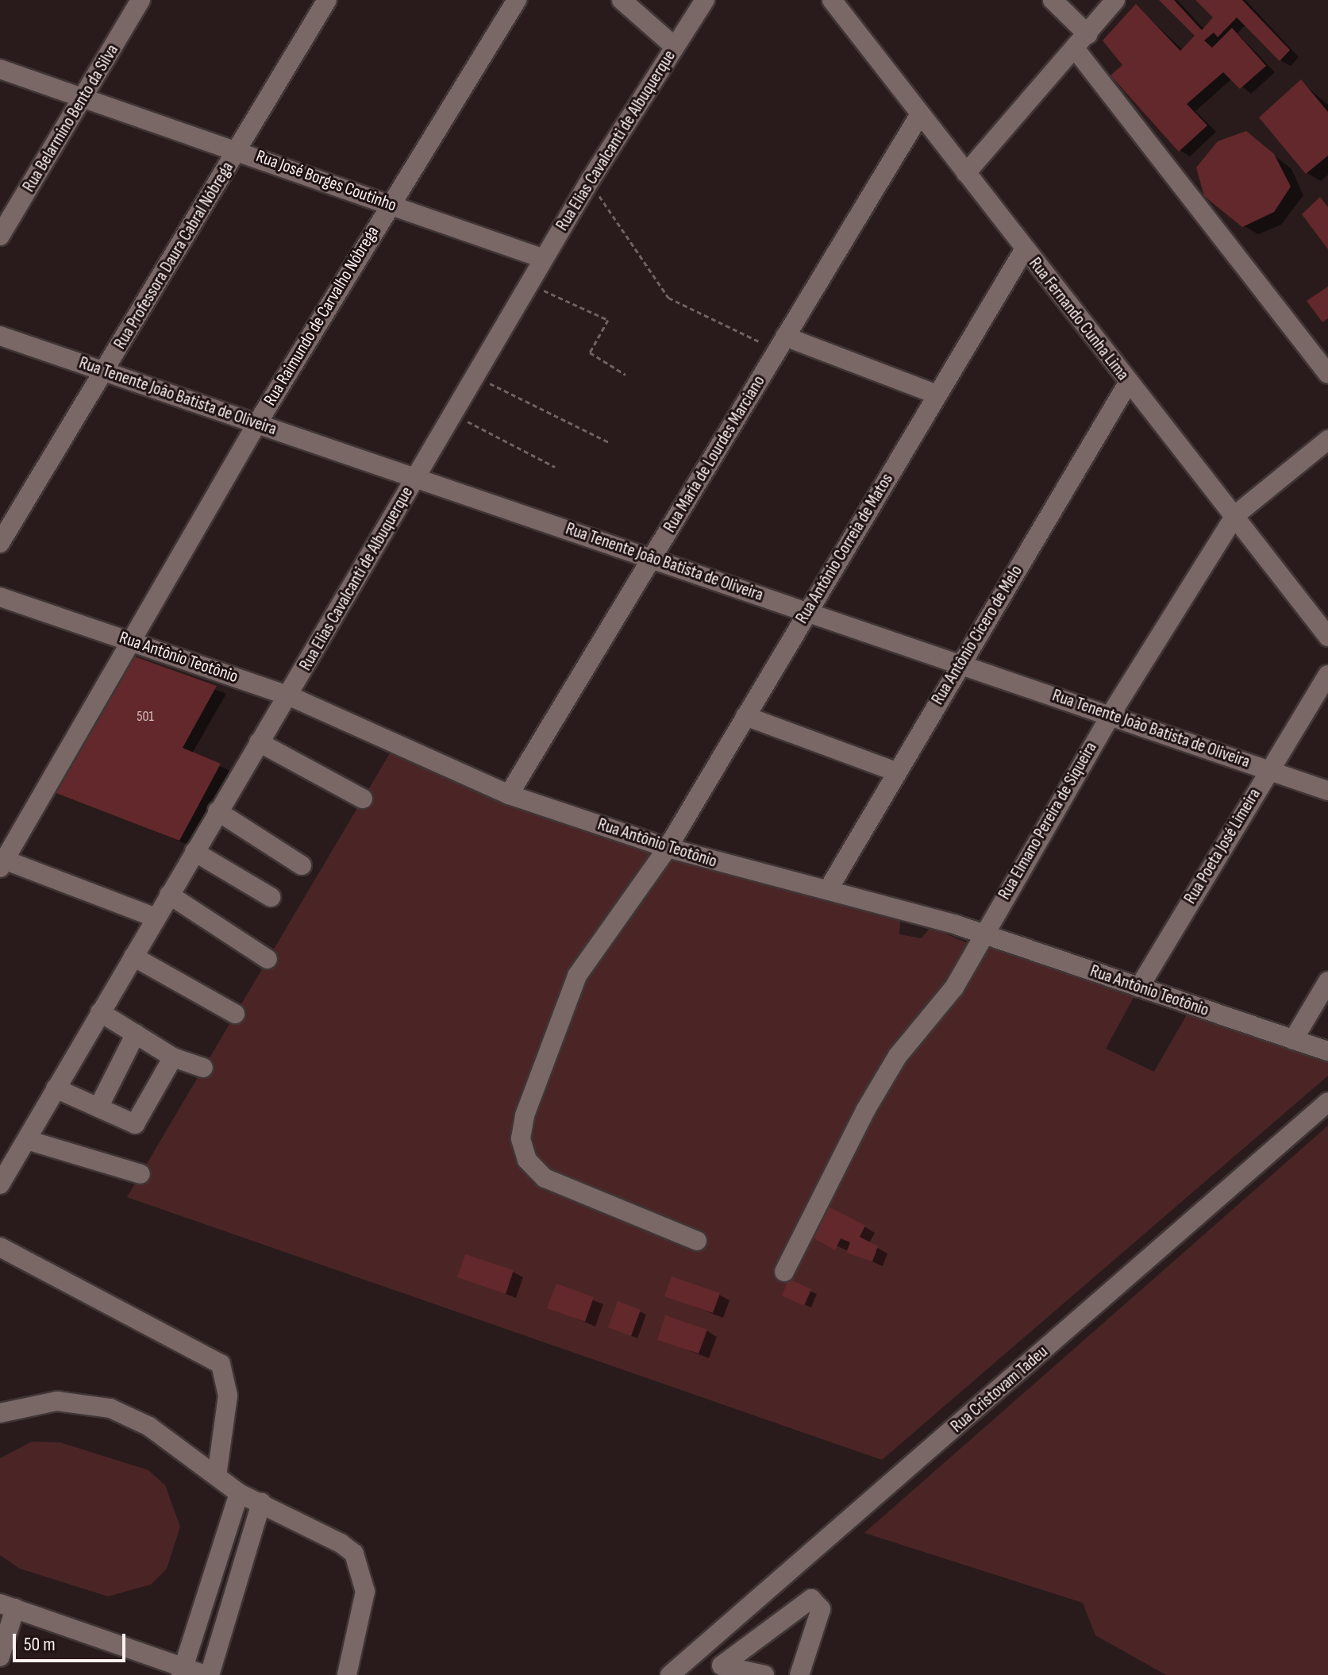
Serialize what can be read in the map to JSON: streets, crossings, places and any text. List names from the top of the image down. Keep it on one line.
{"streets":{"street":["Rua Belarmino Bento da Silva","Rua Elias Cavalcanti de Albuquerque","Rua José Borges Coutinho","Rua Professora Daura Cabral Nóbrega","Rua Raimundo de Carvalho Nóbrega","Rua Fernando Cunha Lima","Rua Tenente João Batista de Oliveira","Rua Maria de Lourdes Marciano","Rua Antônio Correia de Matos","Rua Antônio Cícero de Melo","Rua Antônio Teotônio","Rua Elmano Pereira de Siqueira","Rua Poeta José Limeira","Rua Cristovam Tadeu"]},"crossings":[["Rua Belarmino Bento da Silva","Rua José Borges Coutinho"],["Rua Elias Cavalcanti de Albuquerque","Rua José Borges Coutinho"],["Rua Elias Cavalcanti de Albuquerque","Rua Tenente João Batista de Oliveira"],["Rua Elias Cavalcanti de Albuquerque","Rua Antônio Teotônio"],["Rua José Borges Coutinho","Rua Professora Daura Cabral Nóbrega"],["Rua José Borges Coutinho","Rua Raimundo de Carvalho Nóbrega"],["Rua Professora Daura Cabral Nóbrega","Rua Tenente João Batista de Oliveira"],["Rua Raimundo de Carvalho Nóbrega","Rua Tenente João Batista de Oliveira"],["Rua Raimundo de Carvalho Nóbrega","Rua Antônio Teotônio"],["Rua Fernando Cunha Lima","Rua Maria de Lourdes Marciano"],["Rua Fernando Cunha Lima","Rua Antônio Correia de Matos"],["Rua Fernando Cunha Lima","Rua Antônio Cícero de Melo"],["Rua Fernando Cunha Lima","Rua Elmano Pereira de Siqueira"],["Rua Tenente João Batista de Oliveira","Rua Maria de Lourdes Marciano"],["Rua Tenente João Batista de Oliveira","Rua Antônio Correia de Matos"],["Rua Tenente João Batista de Oliveira","Rua Antônio Cícero de Melo"],["Rua Tenente João Batista de Oliveira","Rua Elmano Pereira de Siqueira"],["Rua Tenente João Batista de Oliveira","Rua Poeta José Limeira"],["Rua Maria de Lourdes Marciano","Rua Antônio Teotônio"],["Rua Antônio Correia de Matos","Rua Antônio Teotônio"],["Rua Antônio Cícero de Melo","Rua Antônio Teotônio"],["Rua Antônio Teotônio","Rua Elmano Pereira de Siqueira"],["Rua Antônio Teotônio","Rua Poeta José Limeira"]],"house_numbers":["501"],"scale_bar":"50 m"}
